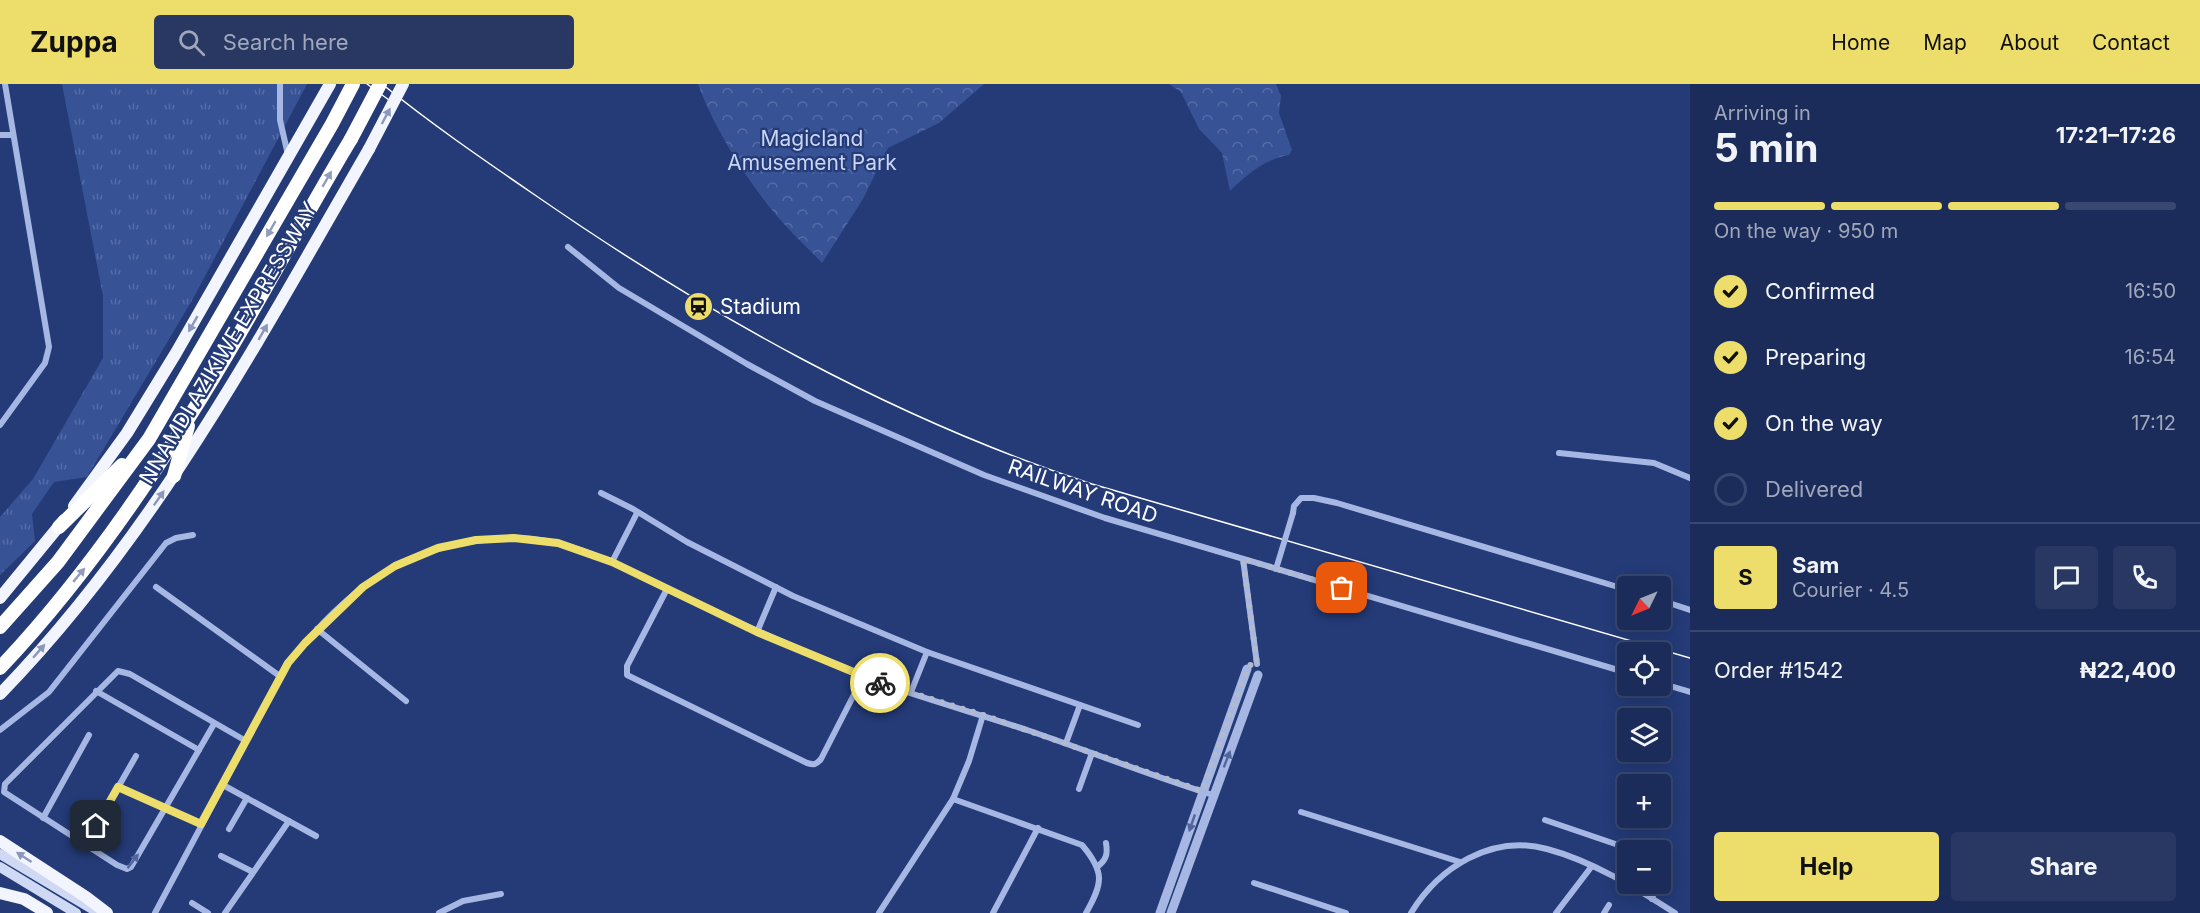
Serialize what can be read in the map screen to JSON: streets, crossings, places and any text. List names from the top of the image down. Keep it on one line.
{"streets":{"highway":["NNAMDI AZIKIWE EXPRESSWAY"],"street":["RAILWAY ROAD"]},"parks":["Magicland Amusement Park"],"places":{"station":["Stadium"]},"north":"bottom left","page":{"header":"Zuppa","search":"Search here","nav":["Home","Map","About","Contact"],"heading":["5 min","Arriving in","17:21–17:26"],"panel":["Sam","Courier · 4.5","Order #1542","₦22,400"],"bar":"On the way · 950 m","list":[["Confirmed","16:50"],["Preparing","16:54"],["On the way","17:12"],"Delivered"],"round":"S","map_buttons":["+","−"],"buttons":["Help","Share"]}}
